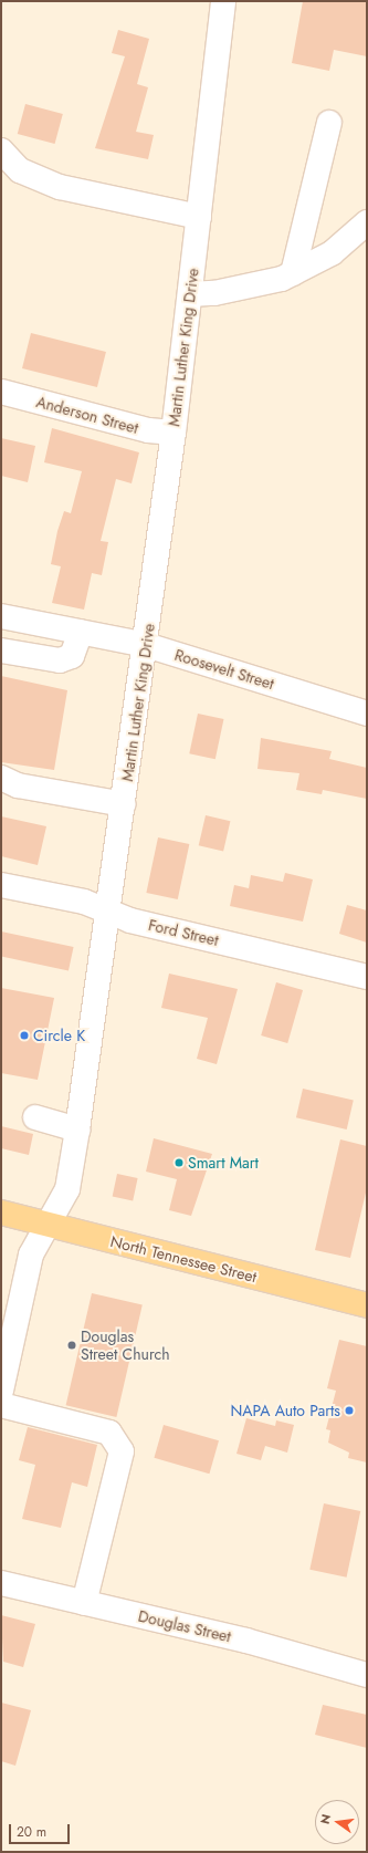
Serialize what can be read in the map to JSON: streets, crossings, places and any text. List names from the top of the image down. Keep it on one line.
{"streets":{"main road":["North Tennessee Street"],"street":["Martin Luther King Drive","Anderson Street","Roosevelt Street","Ford Street","Douglas Street"]},"crossings":[["Martin Luther King Drive","Anderson Street"],["Martin Luther King Drive","Roosevelt Street"],["Martin Luther King Drive","Ford Street"],["Martin Luther King Drive","North Tennessee Street"]],"places":["Circle K","Smart Mart","Douglas Street Church","NAPA Auto Parts"],"scale_bar":"20 m","north":"left"}
